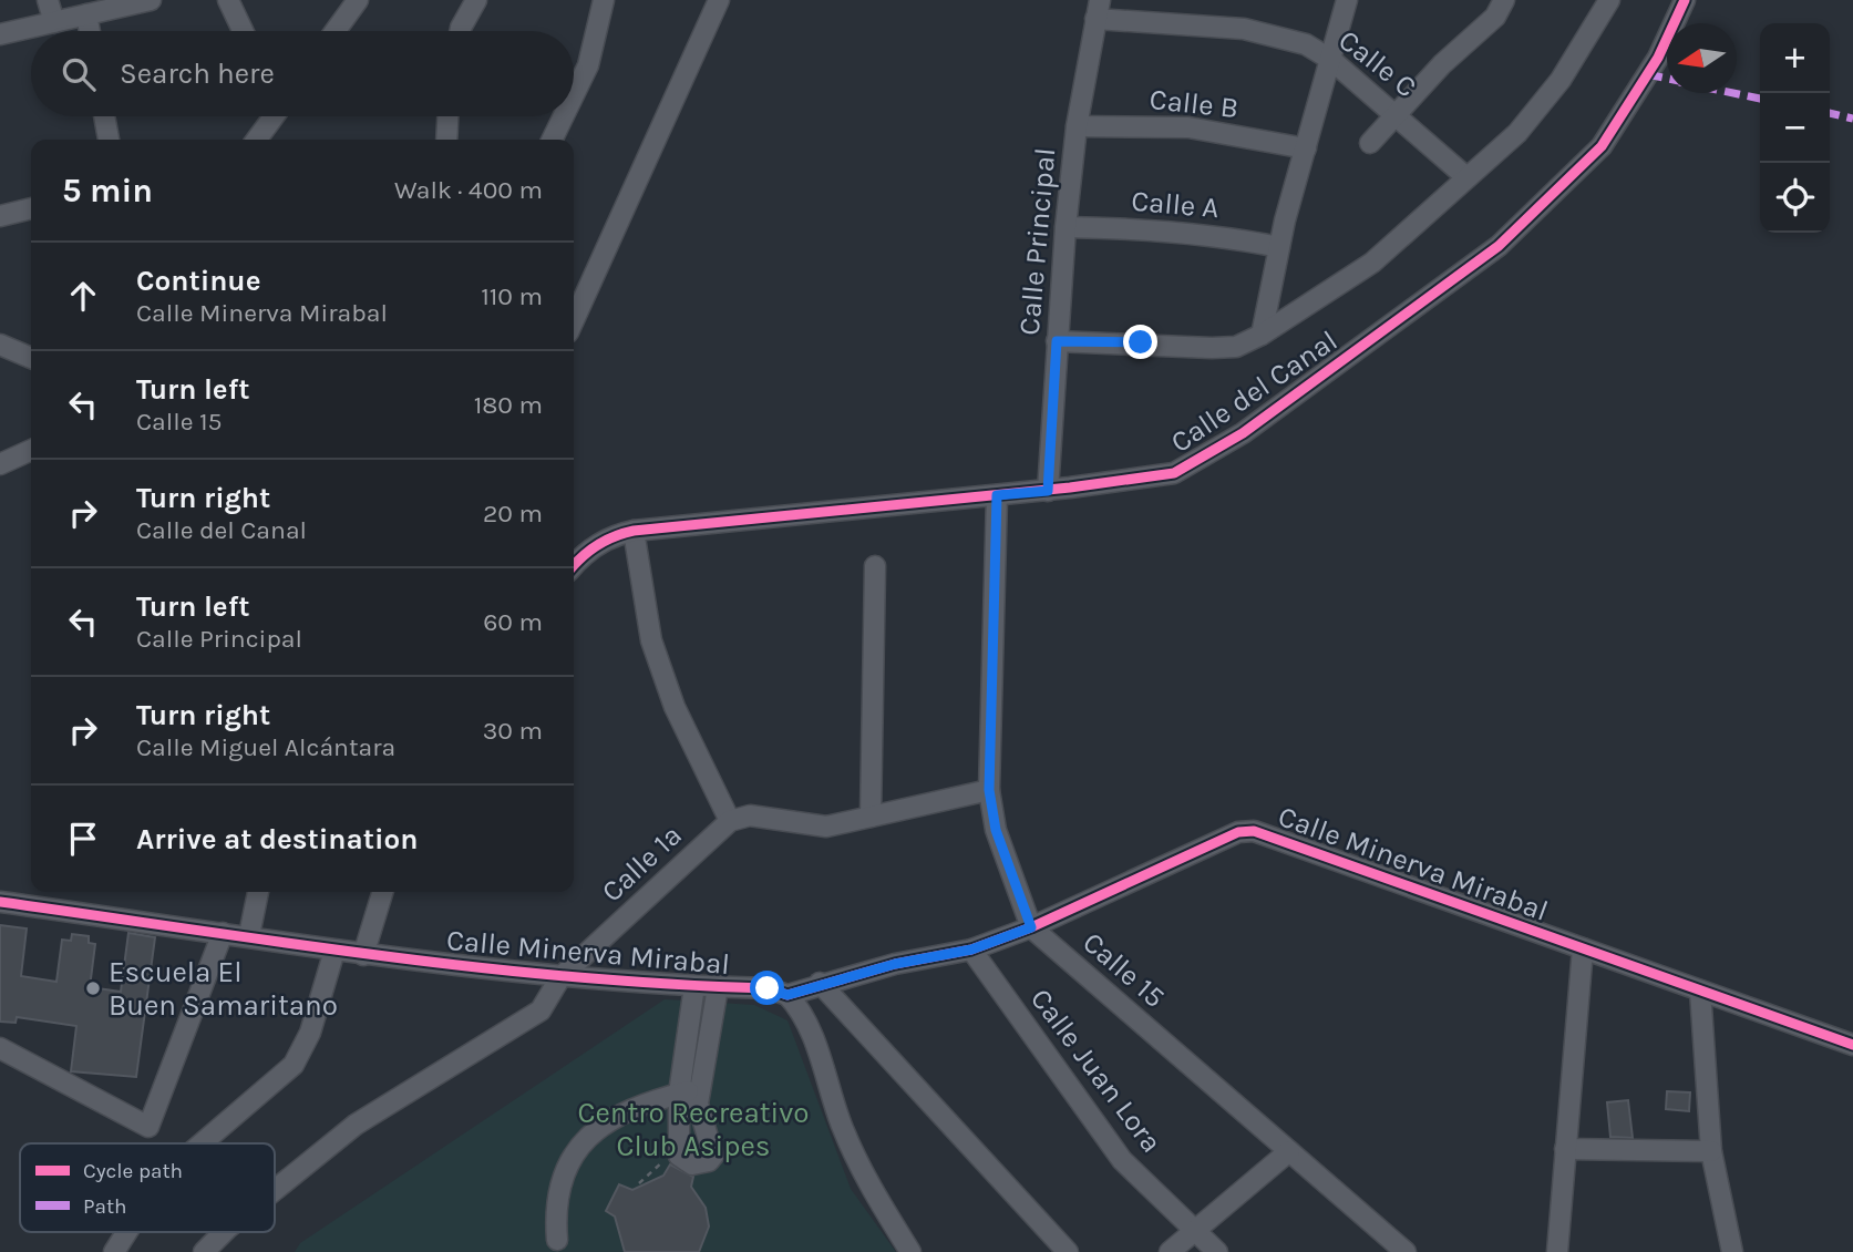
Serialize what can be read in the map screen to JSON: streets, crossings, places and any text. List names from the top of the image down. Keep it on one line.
{"streets":{"street":["Calle C","Calle B","Calle A","Calle Principal","Calle del Canal","Calle 1ª","Calle Minerva Mirabal","Calle 15","Calle Juan Lora"]},"crossings":[["Calle C","Calle Principal"],["Calle B","Calle Principal"],["Calle A","Calle Principal"],["Calle Principal","Calle del Canal"],["Calle del Canal","Calle 15"],["Calle 1ª","Calle Minerva Mirabal"],["Calle Minerva Mirabal","Calle 15"],["Calle Minerva Mirabal","Calle Juan Lora"]],"parks":["Centro Recreativo Club Asipes"],"places":["Escuela El Buen Samaritano"],"legend":["Cycle path","Path"],"north":"left","page":{"map_buttons":["+","−"],"search":"Search here","heading":["5 min","Walk · 400 m"],"list":[["Continue","Calle Minerva Mirabal","110 m"],["Turn left","Calle 15","180 m"],["Turn right","Calle del Canal","20 m"],["Turn left","Calle Principal","60 m"],["Turn right","Calle Miguel Alcántara","30 m"],"Arrive at destination"]}}
